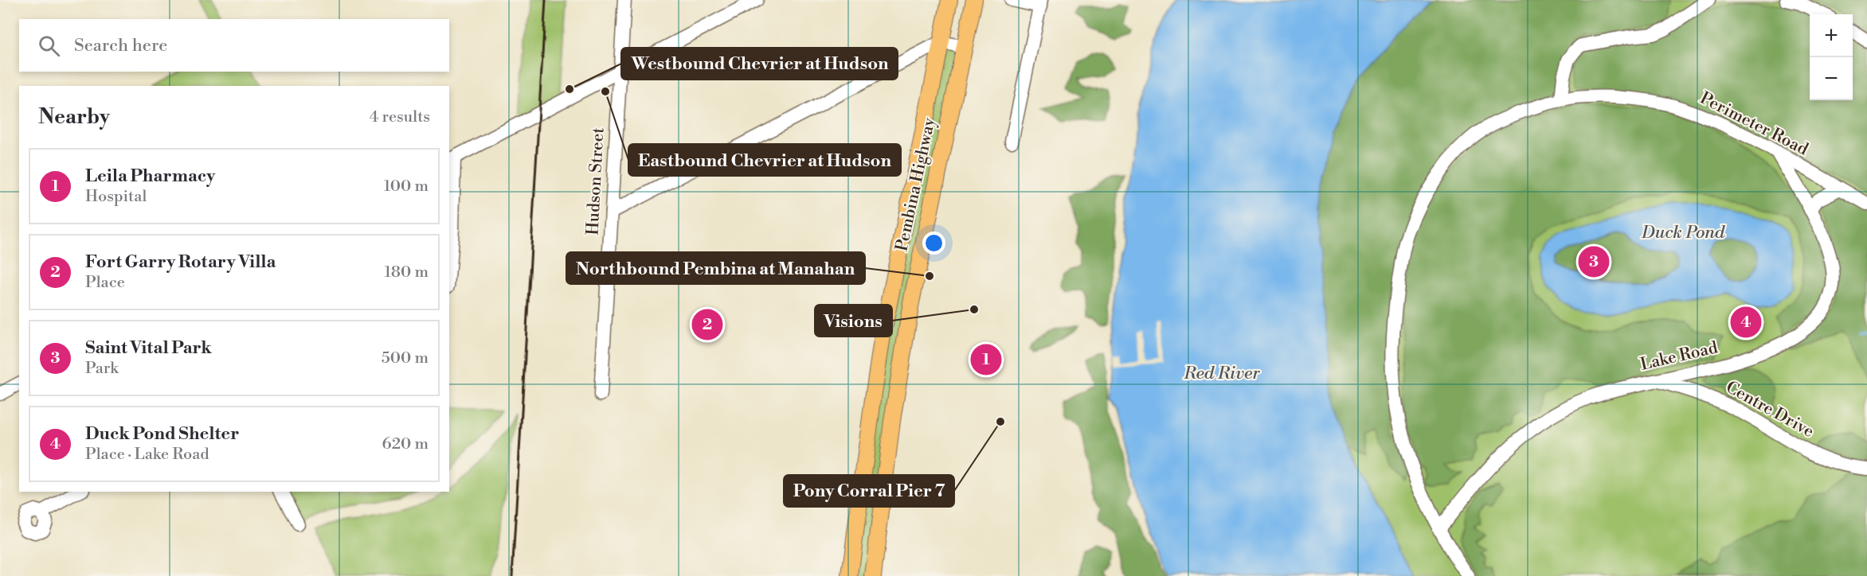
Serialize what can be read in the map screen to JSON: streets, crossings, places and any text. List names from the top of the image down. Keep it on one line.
{"streets":{"main road":["Pembina Highway"],"street":["Perimeter Road","Hudson Street","Lake Road","Centre Drive"]},"crossings":[["Perimeter Road","Lake Road"],["Lake Road","Centre Drive"]],"water":["Duck Pond","Red River"],"places":["Westbound Chevrier at Hudson","Eastbound Chevrier at Hudson","Northbound Pembina at Manahan","Visions","Pony Corral Pier 7"],"page":{"map_buttons":["+","−"],"search":"Search here","heading":["Nearby","4 results"],"list":[{"mark":"1","name":"Leila Pharmacy","note":"Hospital","value":"100 m"},{"mark":"2","name":"Fort Garry Rotary Villa","note":"Place","value":"180 m"},{"mark":"3","name":"Saint Vital Park","note":"Park","value":"500 m"},{"mark":"4","name":"Duck Pond Shelter","note":"Place · Lake Road","value":"620 m"}],"pins":["3","4","2","1"]}}
